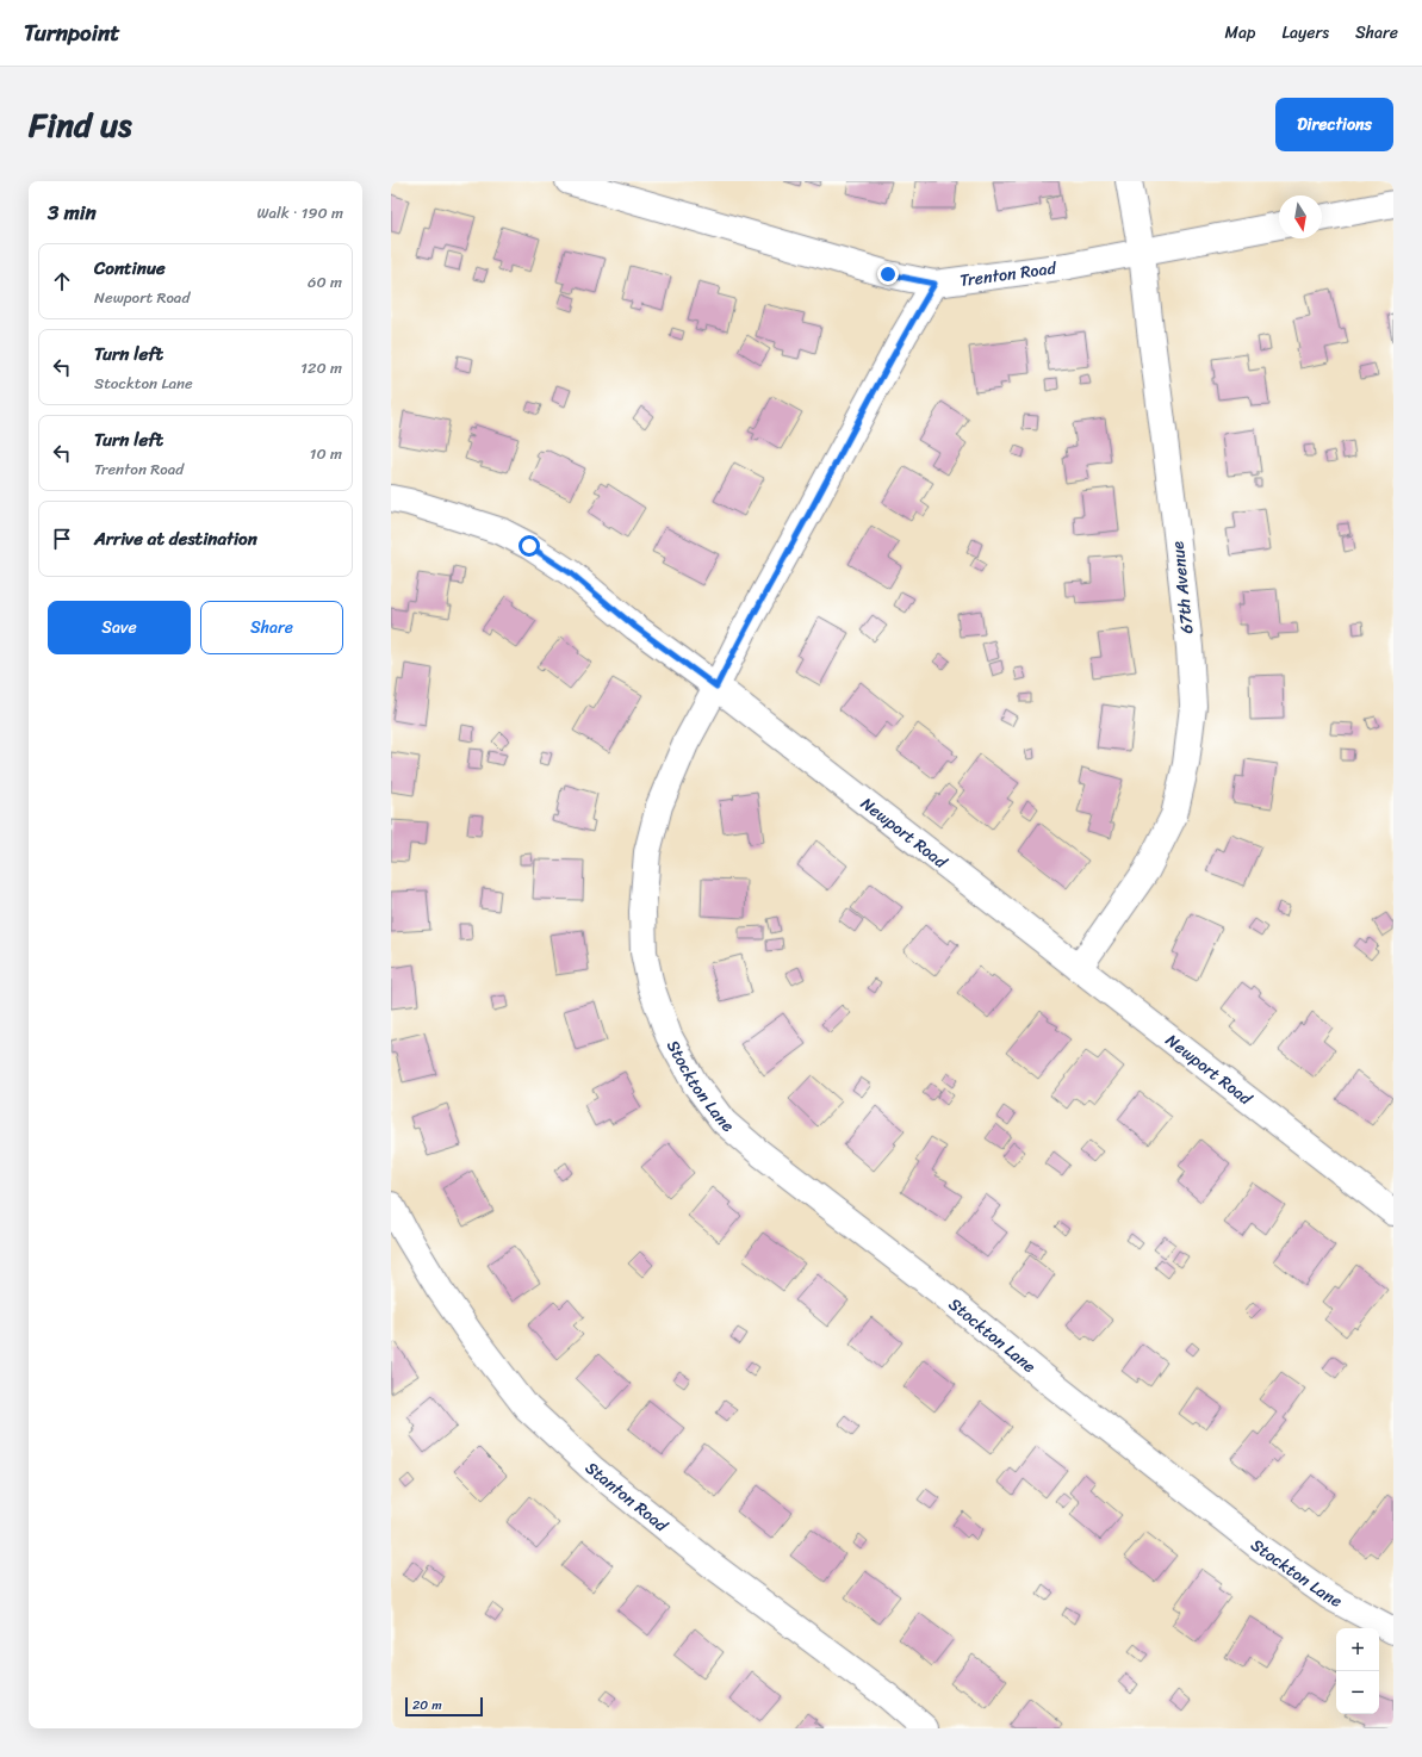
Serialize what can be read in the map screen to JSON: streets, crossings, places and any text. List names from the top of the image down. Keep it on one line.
{"streets":{"street":["Trenton Road","67th Avenue","Newport Road","Stockton Lane","Stanton Road"]},"crossings":[["Trenton Road","67th Avenue"],["Trenton Road","Stockton Lane"],["67th Avenue","Newport Road"],["Newport Road","Stockton Lane"]],"scale_bar":"20 m","north":"bottom","page":{"header":"Turnpoint","nav":["Map","Layers","Share"],"title":"Find us","buttons":["Directions",["Save","Share"]],"heading":["3 min","Walk · 190 m"],"list":[["Continue","Newport Road","60 m"],["Turn left","Stockton Lane","120 m"],["Turn left","Trenton Road","10 m"],"Arrive at destination"],"map_buttons":["+","−"],"scale":"20 m"}}
